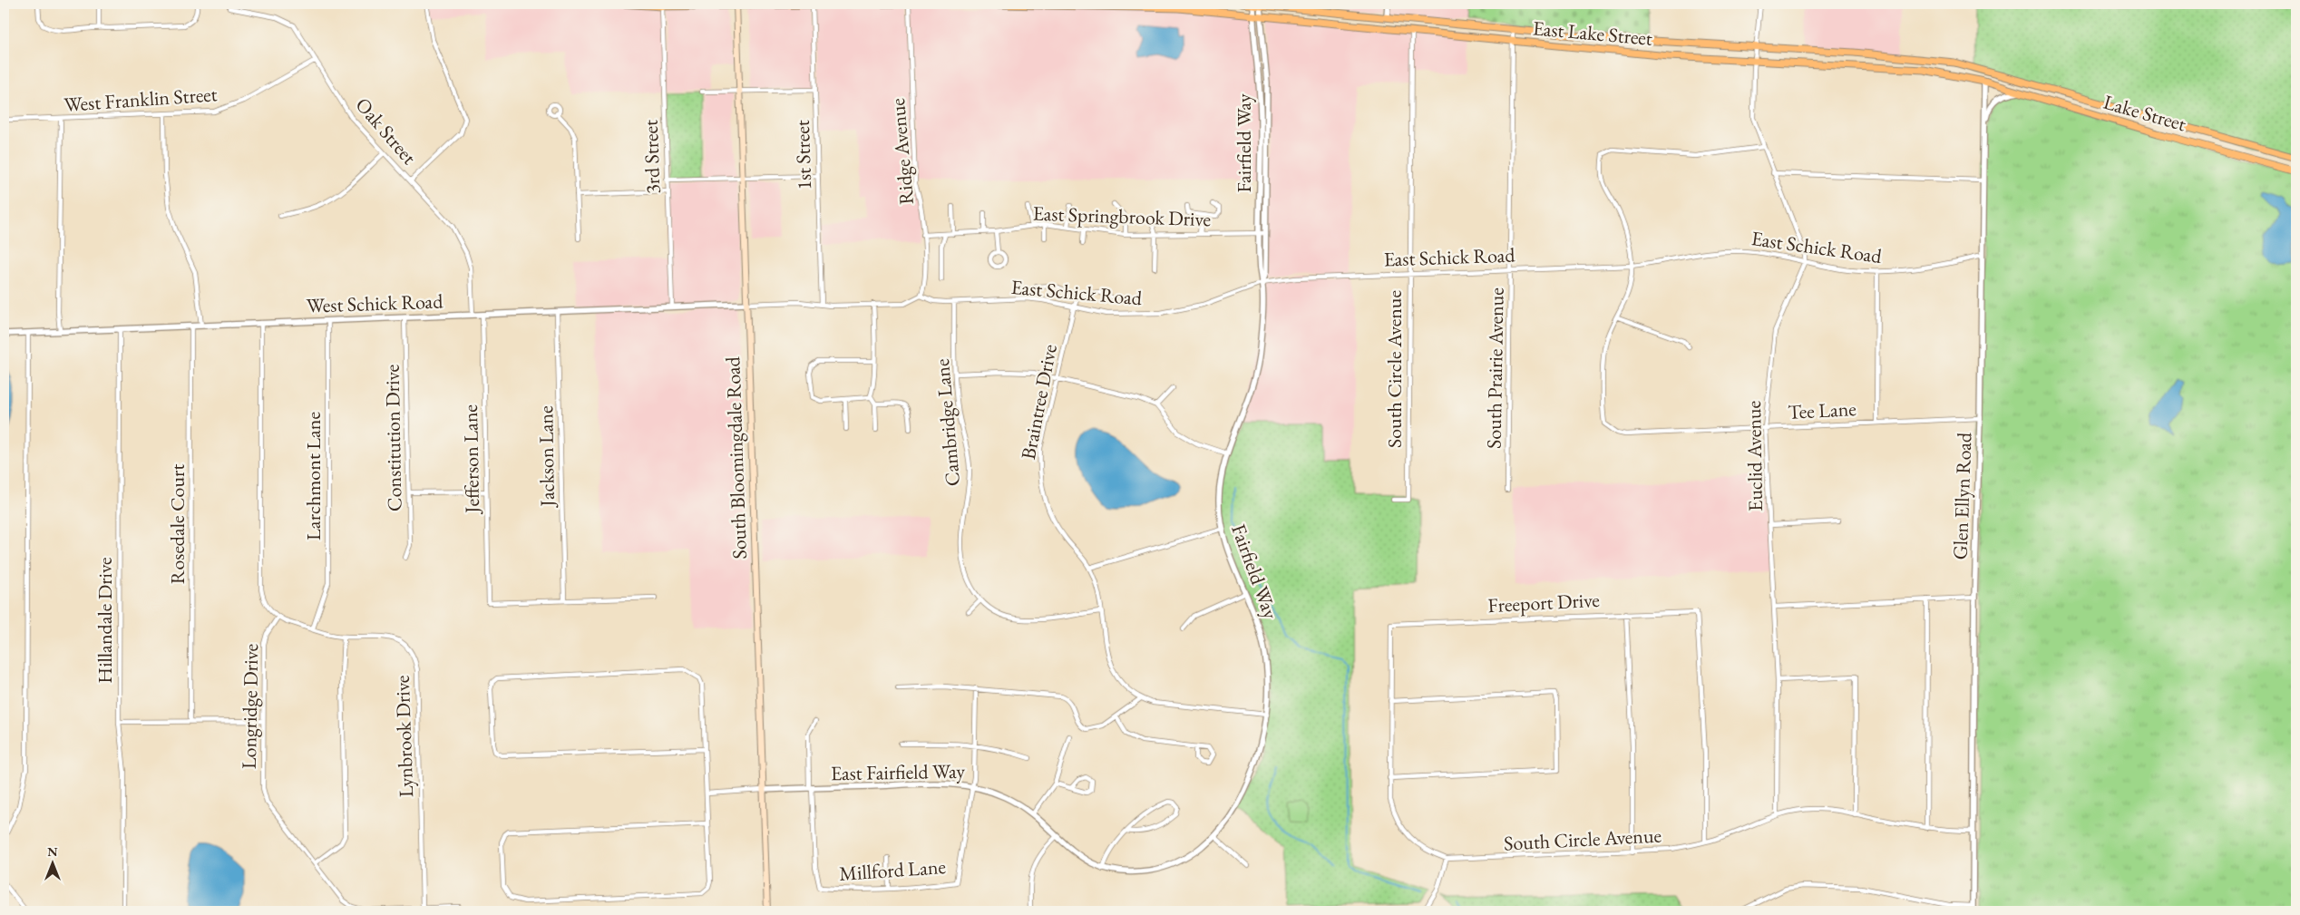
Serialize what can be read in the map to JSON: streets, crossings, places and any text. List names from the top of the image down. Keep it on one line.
{"streets":{"main road":["East Lake Street","Lake Street","South Bloomingdale Road"],"street":["West Franklin Street","Oak Street","Fairfield Way","Ridge Avenue","1st Street","3rd Street","East Springbrook Drive","East Schick Road","West Schick Road","South Prairie Avenue","South Circle Avenue","Braintree Drive","Tee Lane","Cambridge Lane","Constitution Drive","Jackson Lane","Euclid Avenue","Jefferson Lane","Larchmont Lane","Glen Ellyn Road","Rosedale Court","Freeport Drive","Hillandale Drive","Longridge Drive","Lynbrook Drive","East Fairfield Way","Millford Lane"]},"crossings":[["East Lake Street","Lake Street"],["East Lake Street","Fairfield Way"],["East Lake Street","South Prairie Avenue"],["East Lake Street","South Circle Avenue"],["East Lake Street","Glen Ellyn Road"],["West Franklin Street","Oak Street"],["Lake Street","Glen Ellyn Road"],["Oak Street","West Schick Road"],["Fairfield Way","East Springbrook Drive"],["Fairfield Way","East Schick Road"],["Fairfield Way","Braintree Drive"],["Fairfield Way","East Fairfield Way"],["Ridge Avenue","East Springbrook Drive"],["Ridge Avenue","East Schick Road"],["3rd Street","West Schick Road"],["East Schick Road","South Prairie Avenue"],["East Schick Road","South Circle Avenue"],["East Schick Road","Braintree Drive"],["East Schick Road","Cambridge Lane"],["East Schick Road","Euclid Avenue"],["East Schick Road","Glen Ellyn Road"],["West Schick Road","Constitution Drive"],["West Schick Road","Jackson Lane"],["West Schick Road","South Bloomingdale Road"],["West Schick Road","Jefferson Lane"],["West Schick Road","Larchmont Lane"],["West Schick Road","Rosedale Court"],["West Schick Road","Hillandale Drive"],["South Circle Avenue","Euclid Avenue"],["South Circle Avenue","Glen Ellyn Road"],["South Circle Avenue","Freeport Drive"],["Braintree Drive","Cambridge Lane"],["Tee Lane","Euclid Avenue"],["Tee Lane","Glen Ellyn Road"],["Jackson Lane","Jefferson Lane"],["South Bloomingdale Road","East Fairfield Way"],["Larchmont Lane","Lynbrook Drive"],["Longridge Drive","Lynbrook Drive"],["East Fairfield Way","Millford Lane"]],"north":"top"}
